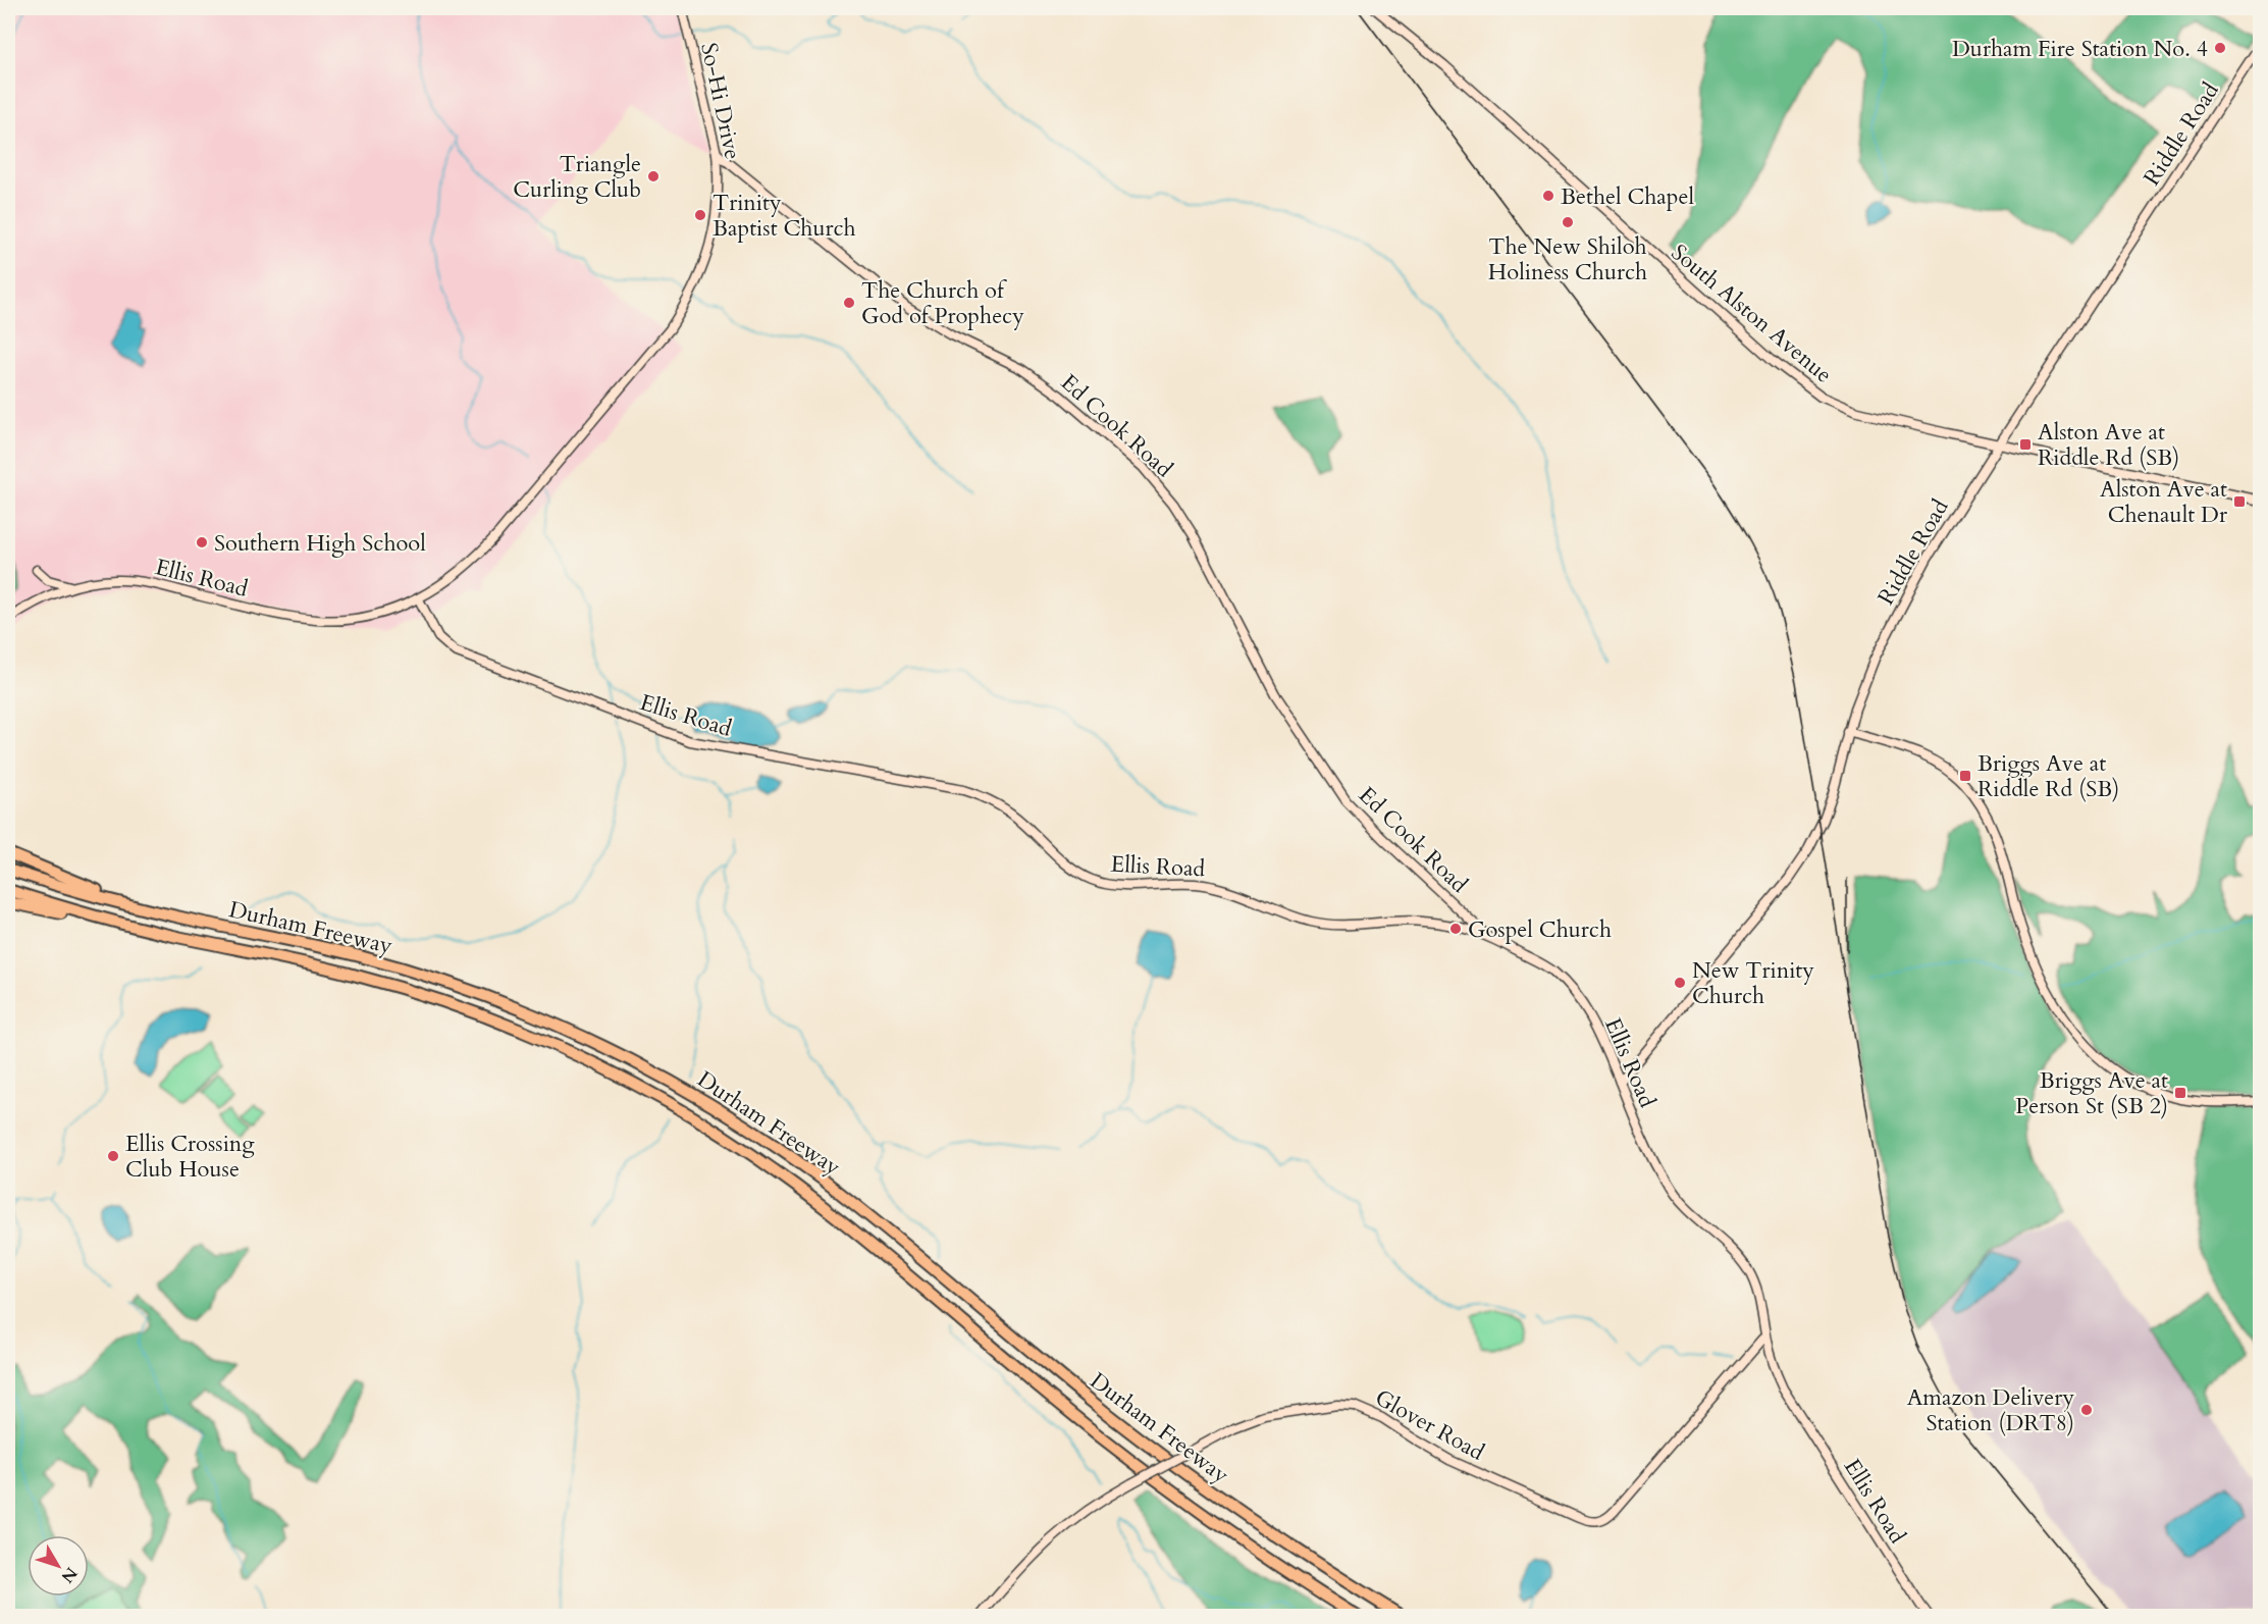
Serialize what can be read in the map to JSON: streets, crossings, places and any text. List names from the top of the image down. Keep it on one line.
{"streets":{"highway":["Durham Freeway"],"street":["So-Hi Drive","Riddle Road","South Alston Avenue","Ed Cook Road","Ellis Road","Glover Road"]},"crossings":[["So-Hi Drive","Ed Cook Road"],["So-Hi Drive","Ellis Road"],["Riddle Road","South Alston Avenue"],["Riddle Road","Ellis Road"],["Ed Cook Road","Ellis Road"],["Ellis Road","Glover Road"]],"places":{"other":["Durham Fire Station No. 4","Triangle Curling Club","Bethel Chapel","Trinity Baptist Church","The New Shiloh Holiness Church","The Church of God of Prophecy","Southern High School","Gospel Church","New Trinity Church","Ellis Crossing Club House","Amazon Delivery Station (DRT8)"],"transit":["Alston Ave at Riddle Rd (SB)","Alston Ave at Chenault Dr","Briggs Ave at Riddle Rd (SB)","Briggs Ave at Person St (SB 2)"]},"north":"bottom right"}
